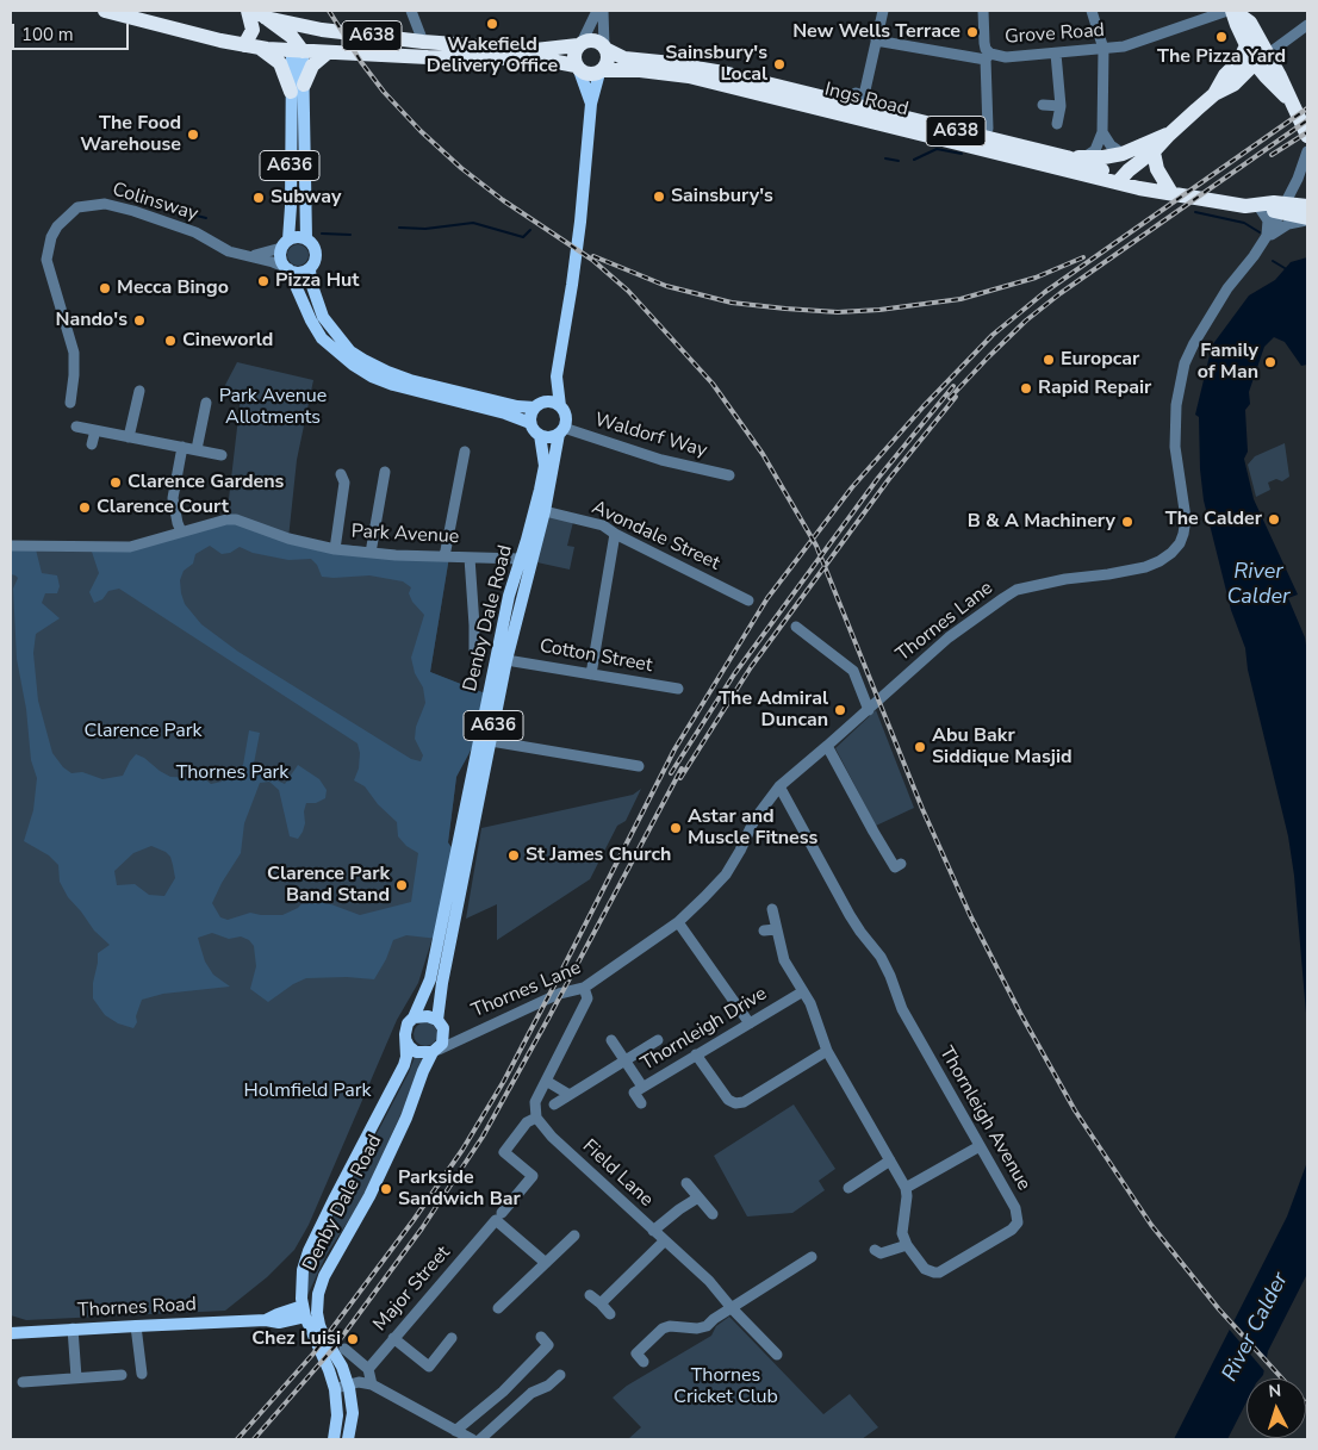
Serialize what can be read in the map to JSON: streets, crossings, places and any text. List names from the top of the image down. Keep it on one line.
{"streets":{"highway":["A638","Ings Road"],"main road":["A636","Denby Dale Road","Thornes Road"],"street":["Grove Road","Colinsway","Waldorf Way","Park Avenue","Avondale Street","Thornes Lane","Cotton Street","Thornleigh Drive","Thornleigh Avenue","Field Lane","Major Street"]},"crossings":[["A638","Ings Road"],["A638","A636"],["A638","Thornes Lane"],["Ings Road","A636"],["Ings Road","Thornes Lane"],["A636","Colinsway"],["A636","Waldorf Way"],["A636","Denby Dale Road"],["A636","Thornes Lane"],["Waldorf Way","Denby Dale Road"],["Park Avenue","Denby Dale Road"],["Avondale Street","Denby Dale Road"],["Denby Dale Road","Thornes Lane"],["Denby Dale Road","Cotton Street"],["Denby Dale Road","Thornes Road"],["Thornes Lane","Thornleigh Avenue"],["Field Lane","Major Street"]],"water":["River Calder"],"parks":["Park Avenue Allotments","Clarence Park","Thornes Park","Holmfield Park","Thornes Cricket Club"],"places":["Wakefield Delivery Office","New Wells Terrace","The Pizza Yard","Sainsbury's Local","The Food Warehouse","Sainsbury's","Subway","Pizza Hut","Mecca Bingo","Nando's","Cineworld","Europcar","Family of Man","Rapid Repair","Clarence Gardens","Clarence Court","The Calder","B & A Machinery","The Admiral Duncan","Abu Bakr Siddique Masjid","Astar and Muscle Fitness","St James Church","Clarence Park Band Stand","Parkside Sandwich Bar","Chez Luisi"],"scale_bar":"100 m","north":"top"}
